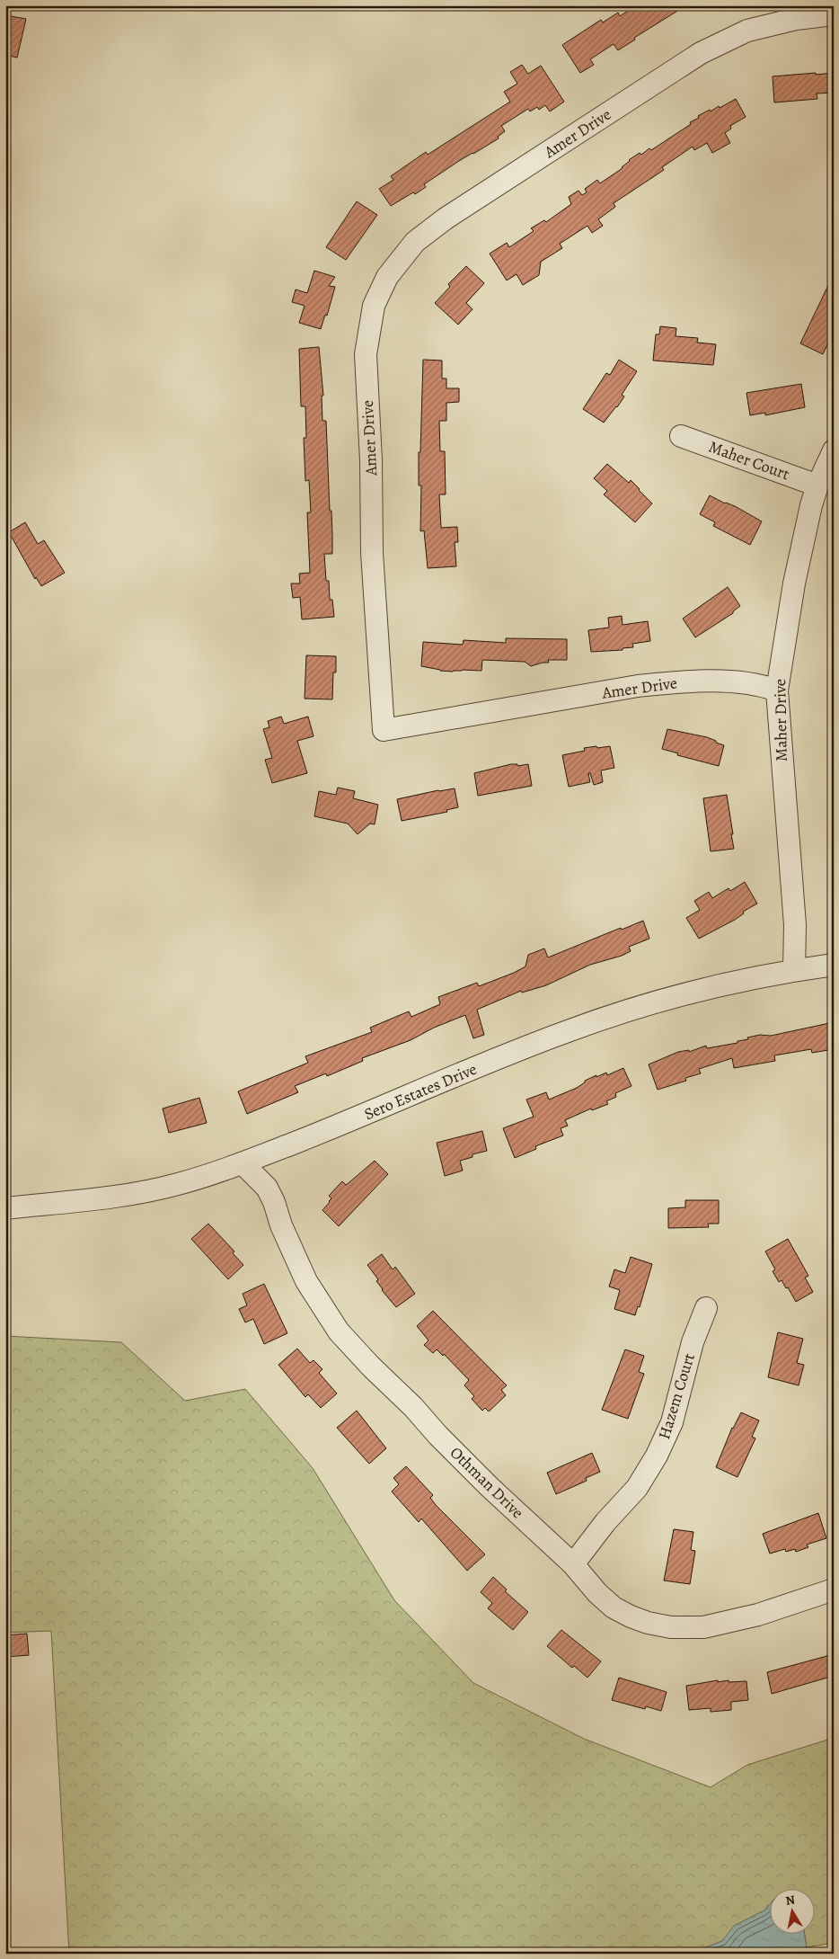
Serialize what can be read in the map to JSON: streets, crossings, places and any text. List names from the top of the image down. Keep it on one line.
{"streets":{"street":["Amer Drive","Maher Court","Maher Drive","Sero Estates Drive","Hazem Court","Othman Drive"]},"crossings":[["Amer Drive","Maher Drive"],["Maher Court","Maher Drive"],["Maher Drive","Sero Estates Drive"],["Sero Estates Drive","Othman Drive"],["Hazem Court","Othman Drive"]],"north":"top"}
